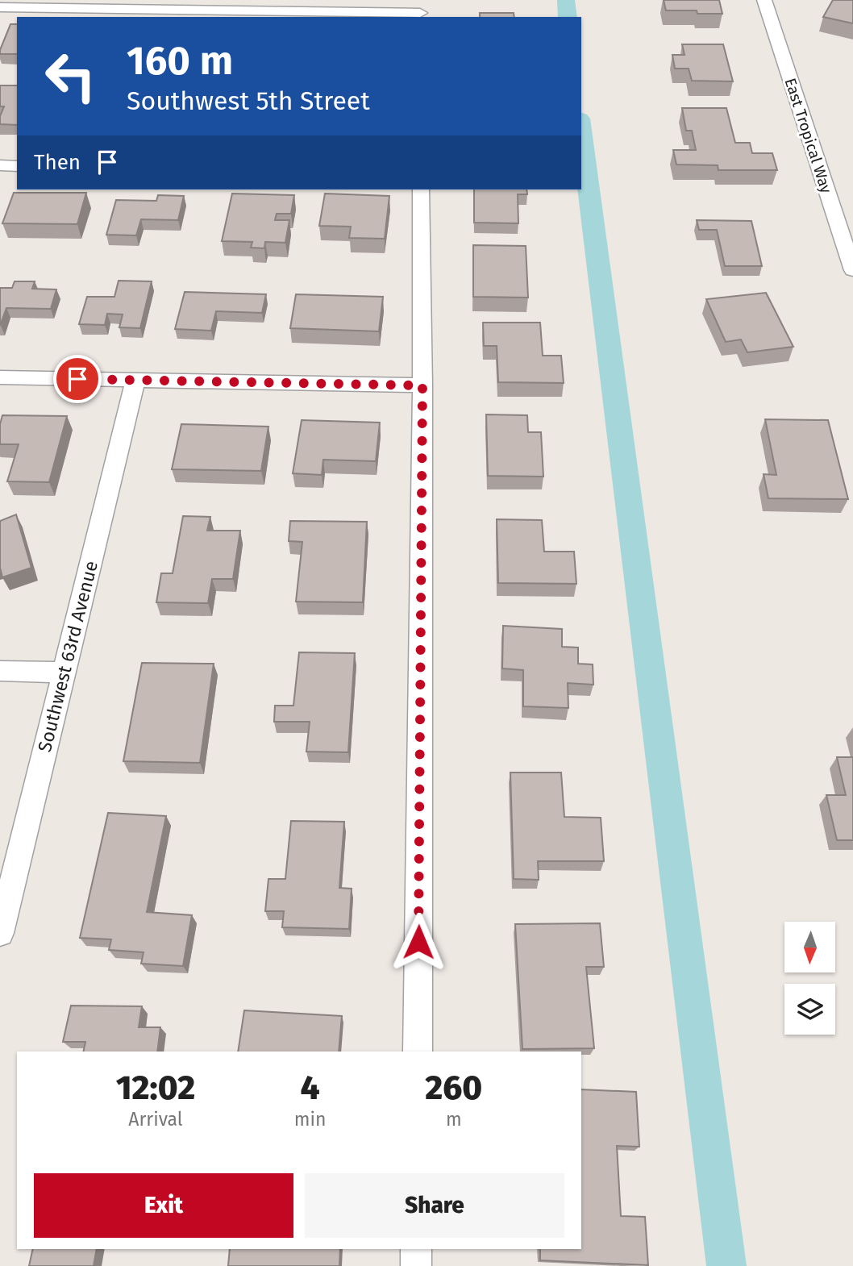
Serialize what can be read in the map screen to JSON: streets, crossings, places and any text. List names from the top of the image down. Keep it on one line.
{"streets":{"street":["East Tropical Way","Southwest 63rd Avenue"]},"north":"bottom","page":{"turn":["160 m","Southwest 5th Street"],"then":"Then","eta":["12:02","Arrival","4","min","260","m"],"buttons":["Exit","Share"]}}
